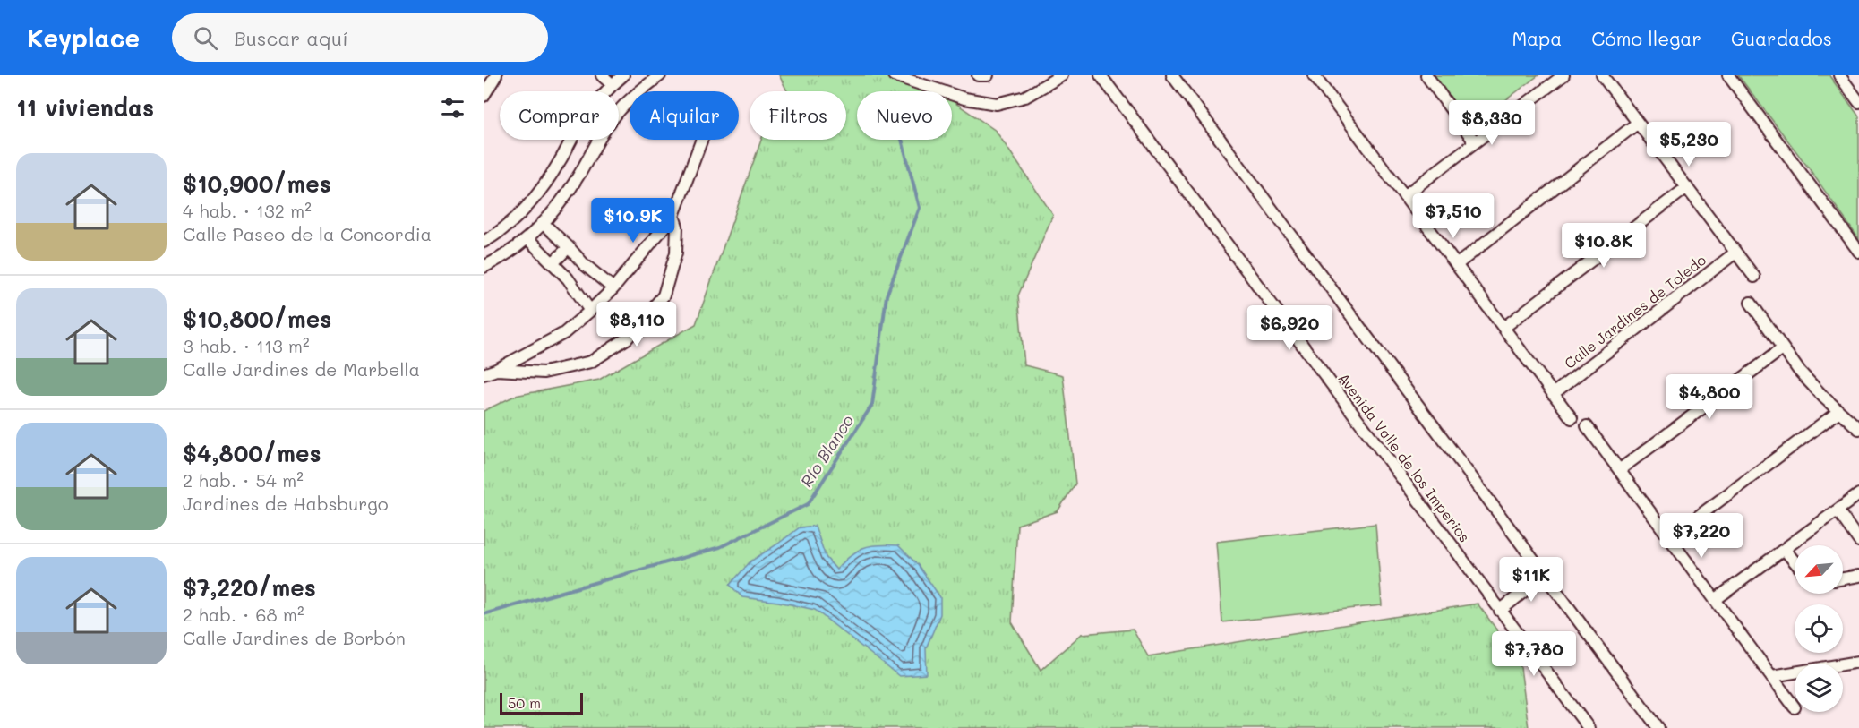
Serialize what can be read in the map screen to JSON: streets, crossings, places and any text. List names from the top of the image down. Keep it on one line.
{"streets":{"street":["Calle Jardines de Toledo","Avenida Valle de los Imperios"]},"water":["Río Blanco"],"scale_bar":"50 m","north":"bottom left","page":{"header":"Keyplace","search":"Buscar aquí","nav":["Mapa","Cómo llegar","Guardados"],"heading":"11 viviendas","chip":["Comprar","Alquilar","Filtros","Nuevo"],"price":["$8,330","$5,230","$7,510","$10.9K","$10.8K","$8,110","$6,920","$4,800","$7,220","$11K","$7,780"],"list":[{"name":"$10,900/mes","note":"4 hab. · 132 m² · Calle Paseo de la Concordia"},{"name":"$10,800/mes","note":"3 hab. · 113 m² · Calle Jardines de Marbella"},{"name":"$4,800/mes","note":"2 hab. · 54 m² · Jardines de Habsburgo"},{"name":"$7,220/mes","note":"2 hab. · 68 m² · Calle Jardines de Borbón"}],"scale":"50 m"}}
